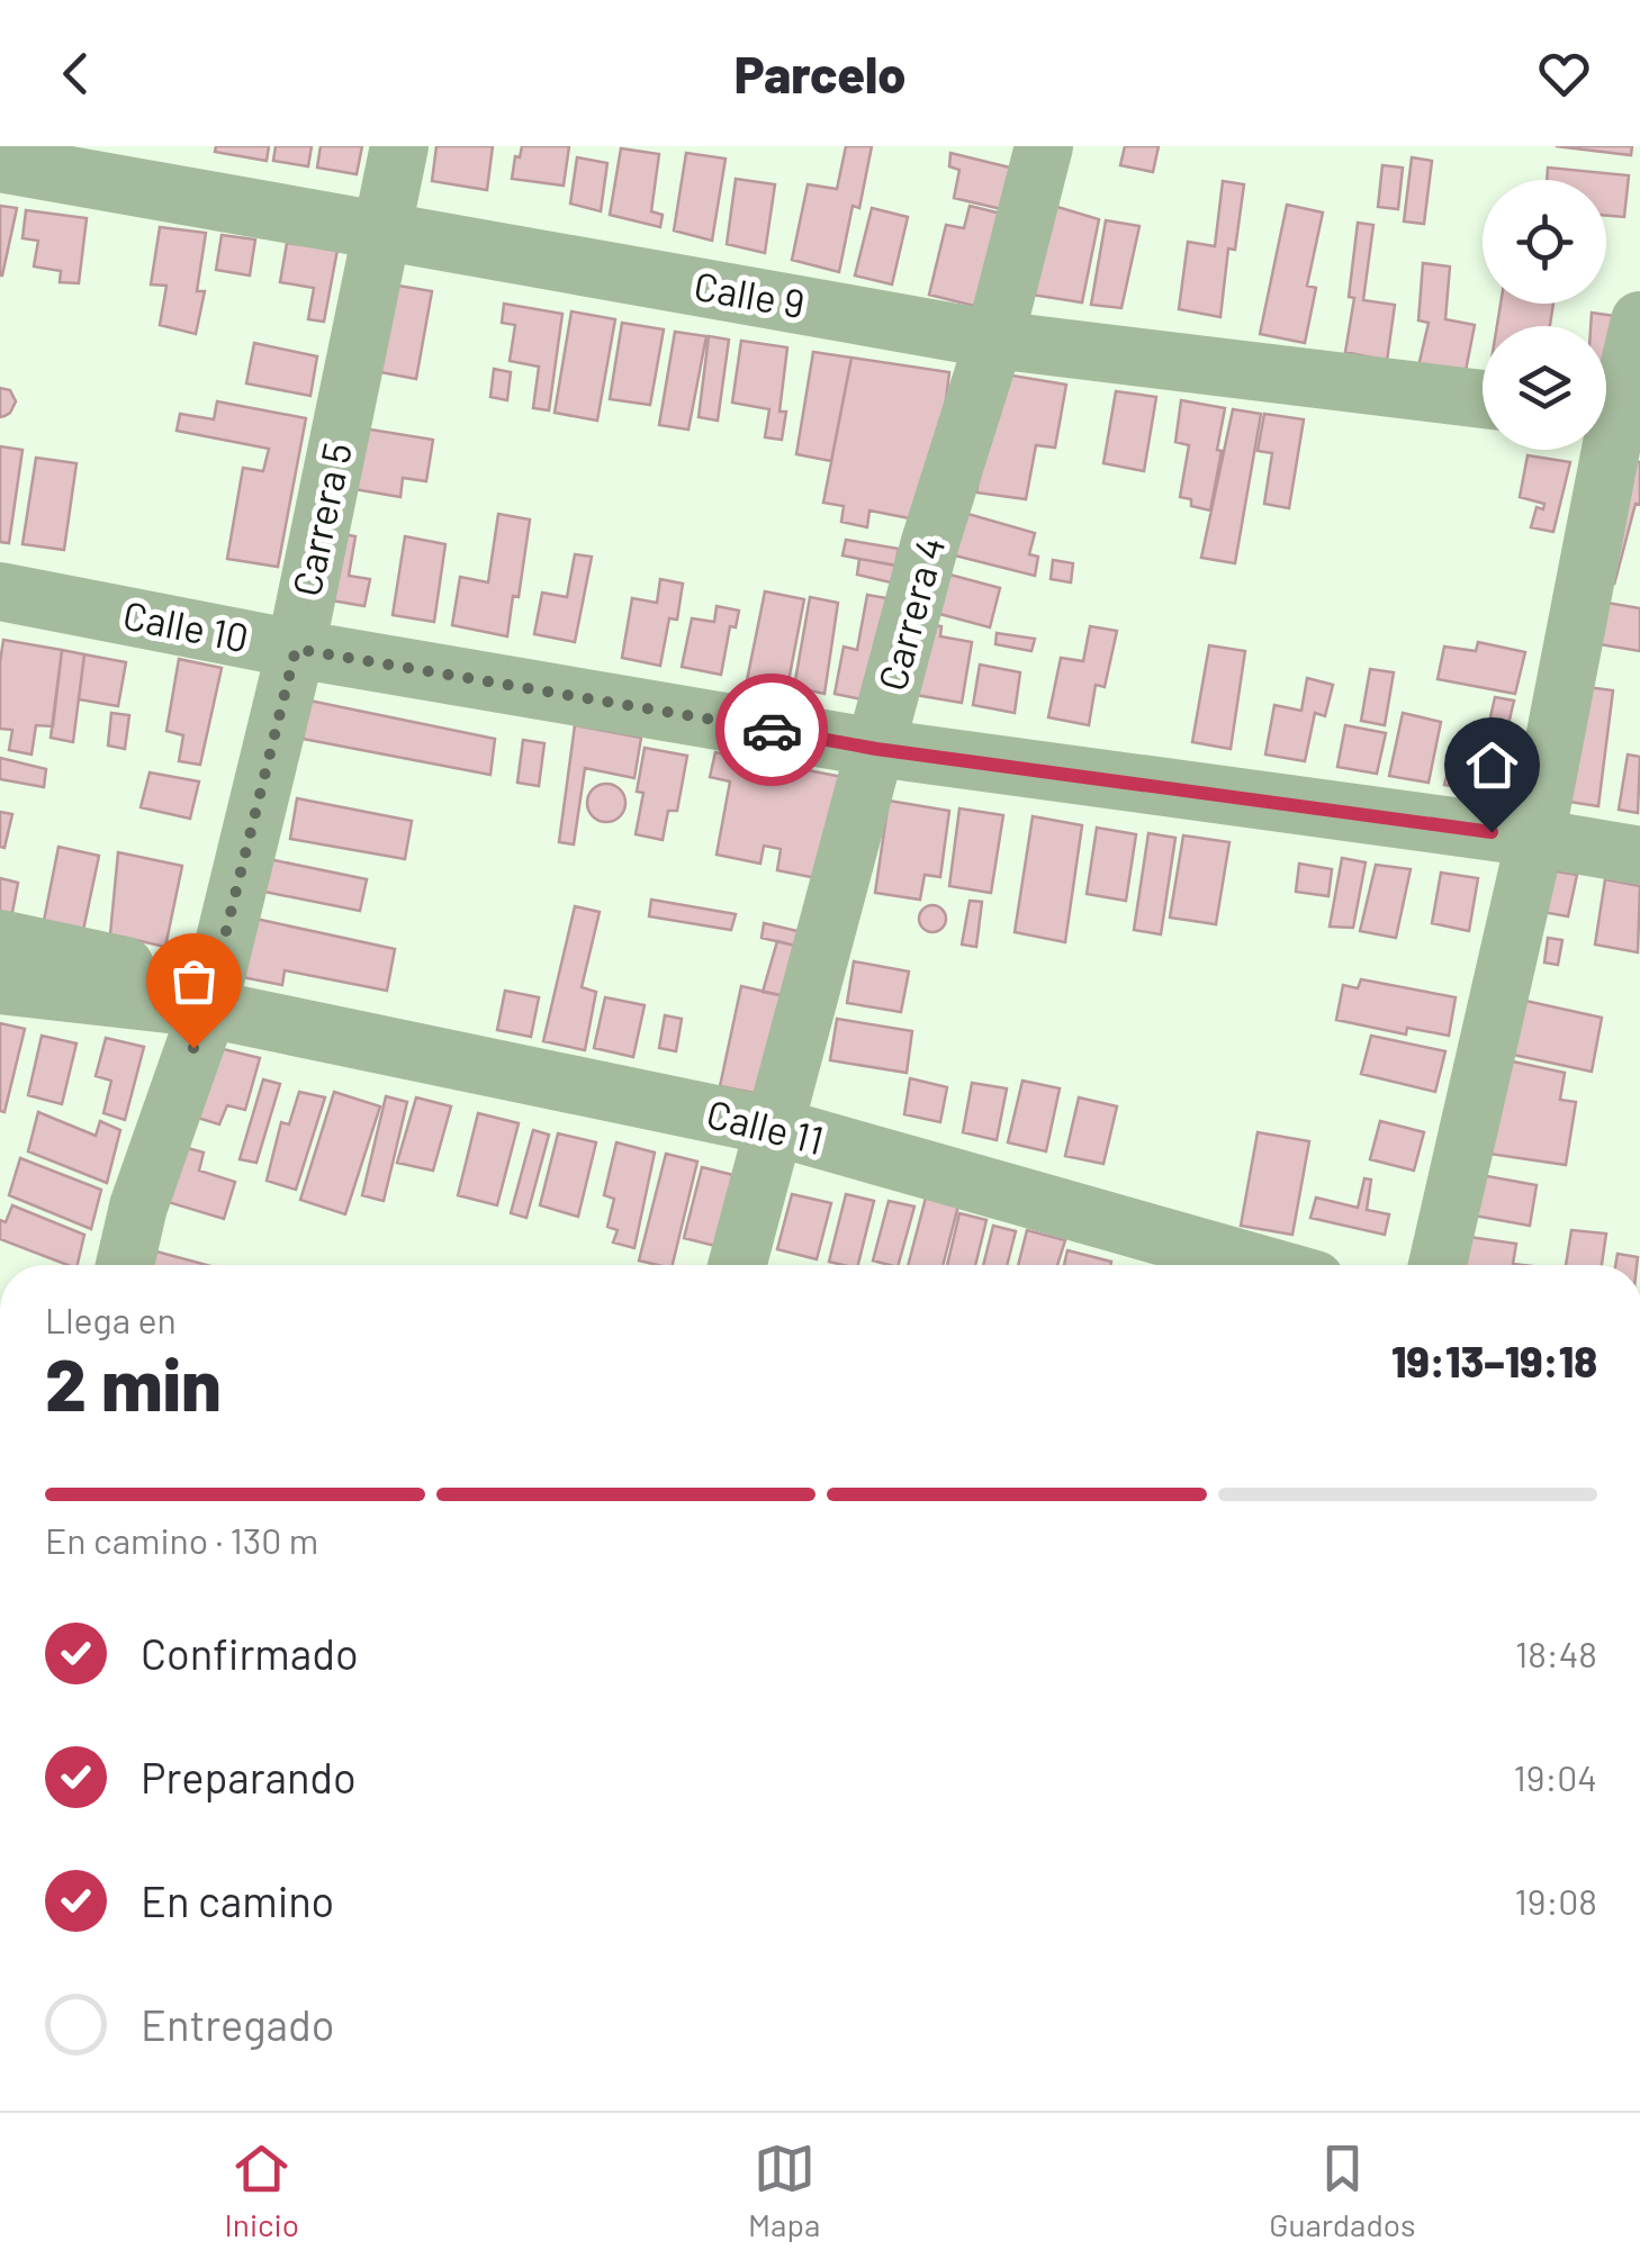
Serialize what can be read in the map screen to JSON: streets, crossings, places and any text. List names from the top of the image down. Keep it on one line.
{"streets":{"street":["Calle 9","Carrera 5","Carrera 4","Calle 10","Calle 11"]},"crossings":[["Calle 9","Carrera 5"],["Calle 9","Carrera 4"],["Carrera 5","Calle 10"],["Carrera 5","Calle 11"],["Carrera 4","Calle 10"],["Carrera 4","Calle 11"]],"page":{"header":"Parcelo","heading":["2 min","Llega en","19:13–19:18"],"bar":"En camino · 130 m","list":[["Confirmado","18:48"],["Preparando","19:04"],["En camino","19:08"],"Entregado"],"tabs":["Inicio","Mapa","Guardados"]}}
